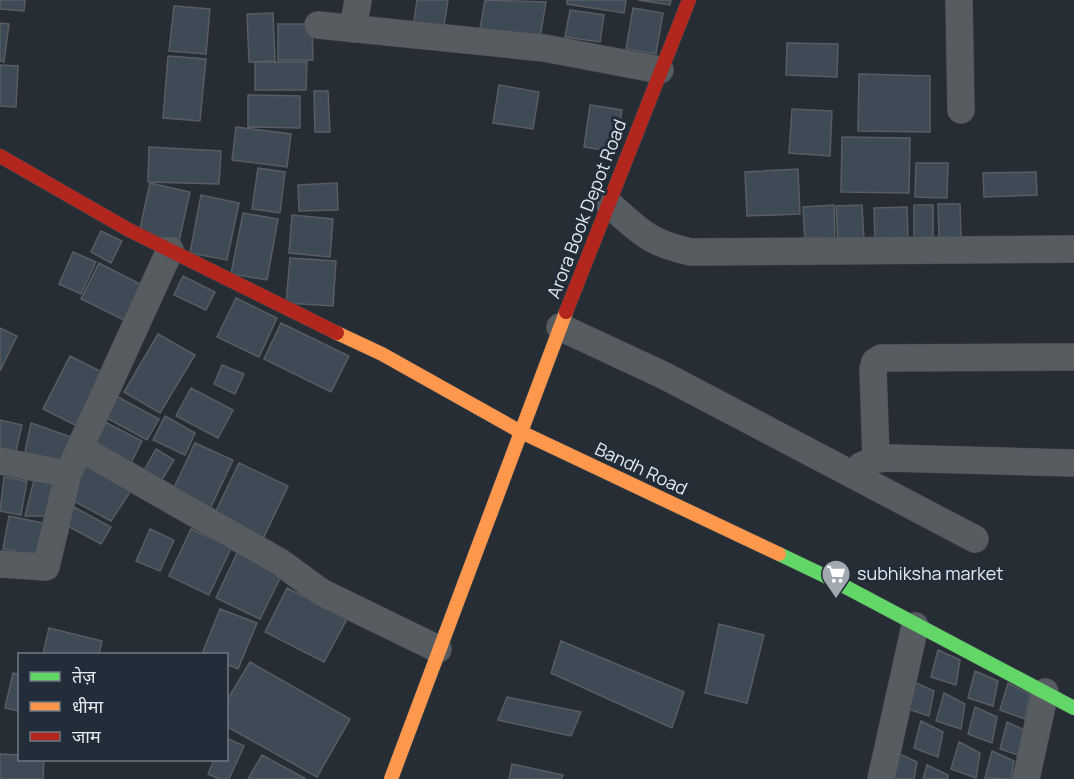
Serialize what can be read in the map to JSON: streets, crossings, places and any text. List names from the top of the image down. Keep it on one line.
{"streets":{"street":["Arora Book Depot Road","Bandh Road"]},"crossings":[["Arora Book Depot Road","Bandh Road"]],"places":{"supermarket":["subhiksha market"]},"legend":["तेज़","धीमा","जाम"]}
